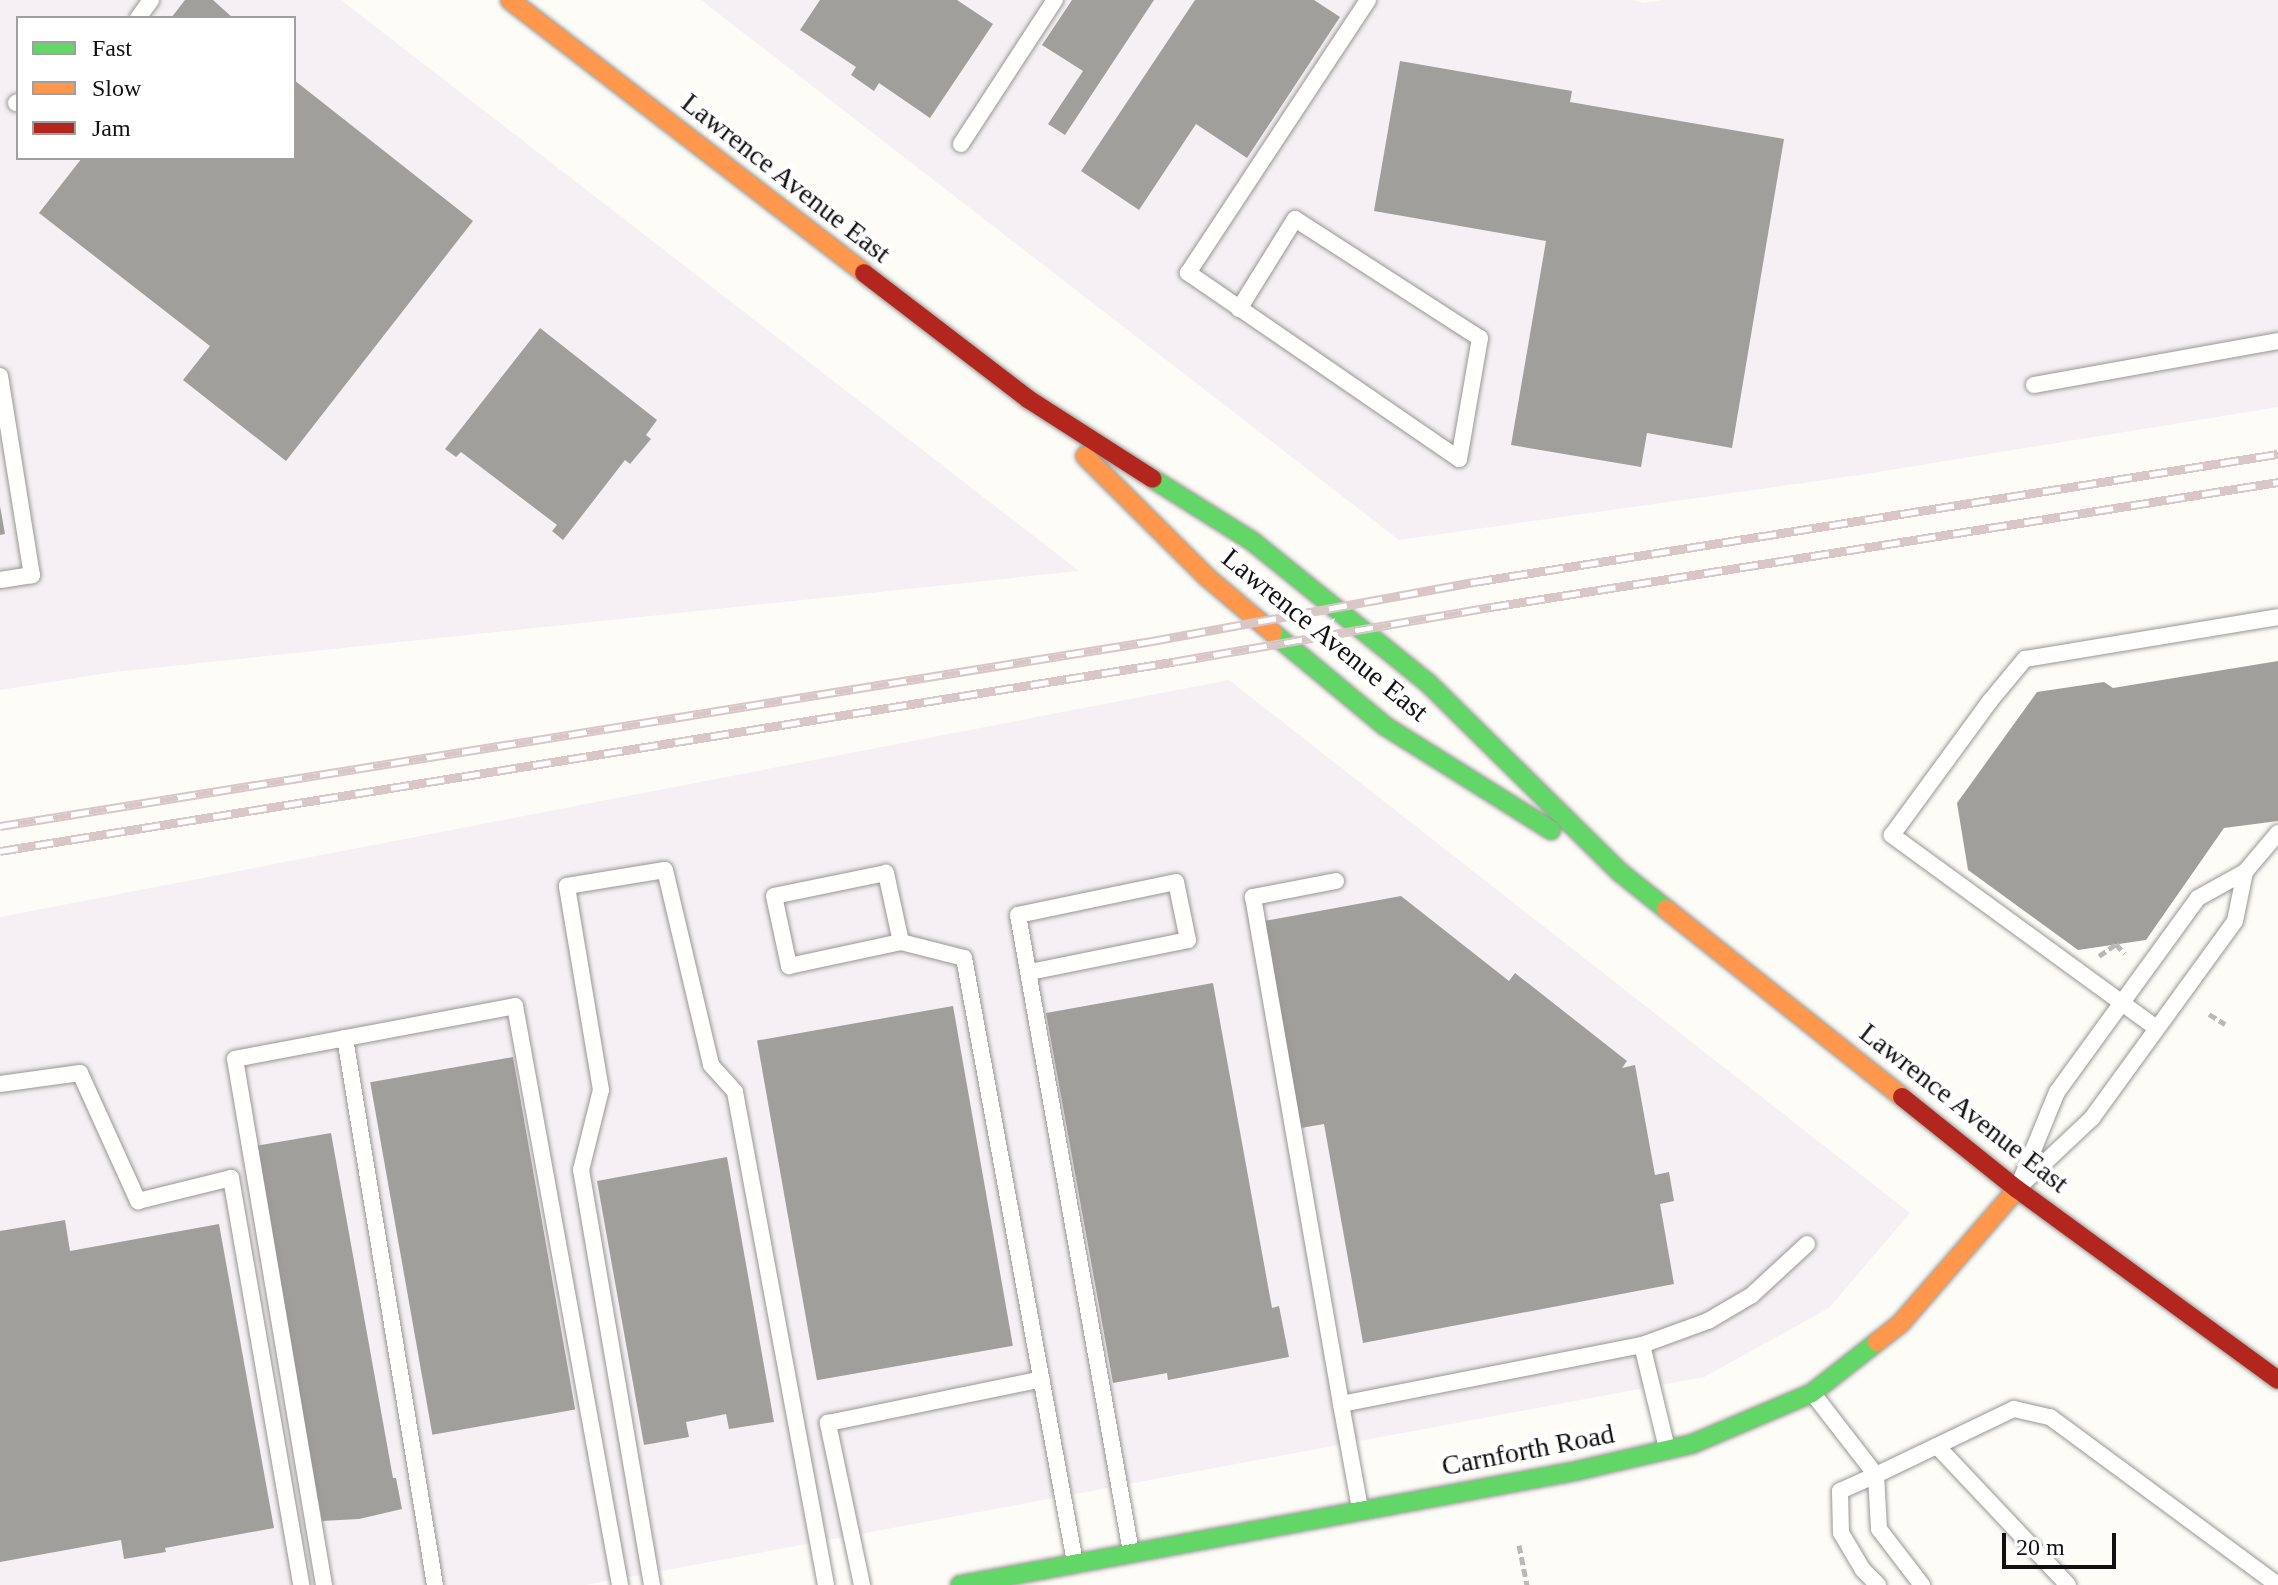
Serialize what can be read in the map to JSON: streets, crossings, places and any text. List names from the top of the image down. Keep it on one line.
{"streets":{"main road":["Lawrence Avenue East","Carnforth Road"]},"crossings":[["Lawrence Avenue East","Carnforth Road"]],"legend":["Fast","Slow","Jam"],"scale_bar":"20 m"}
